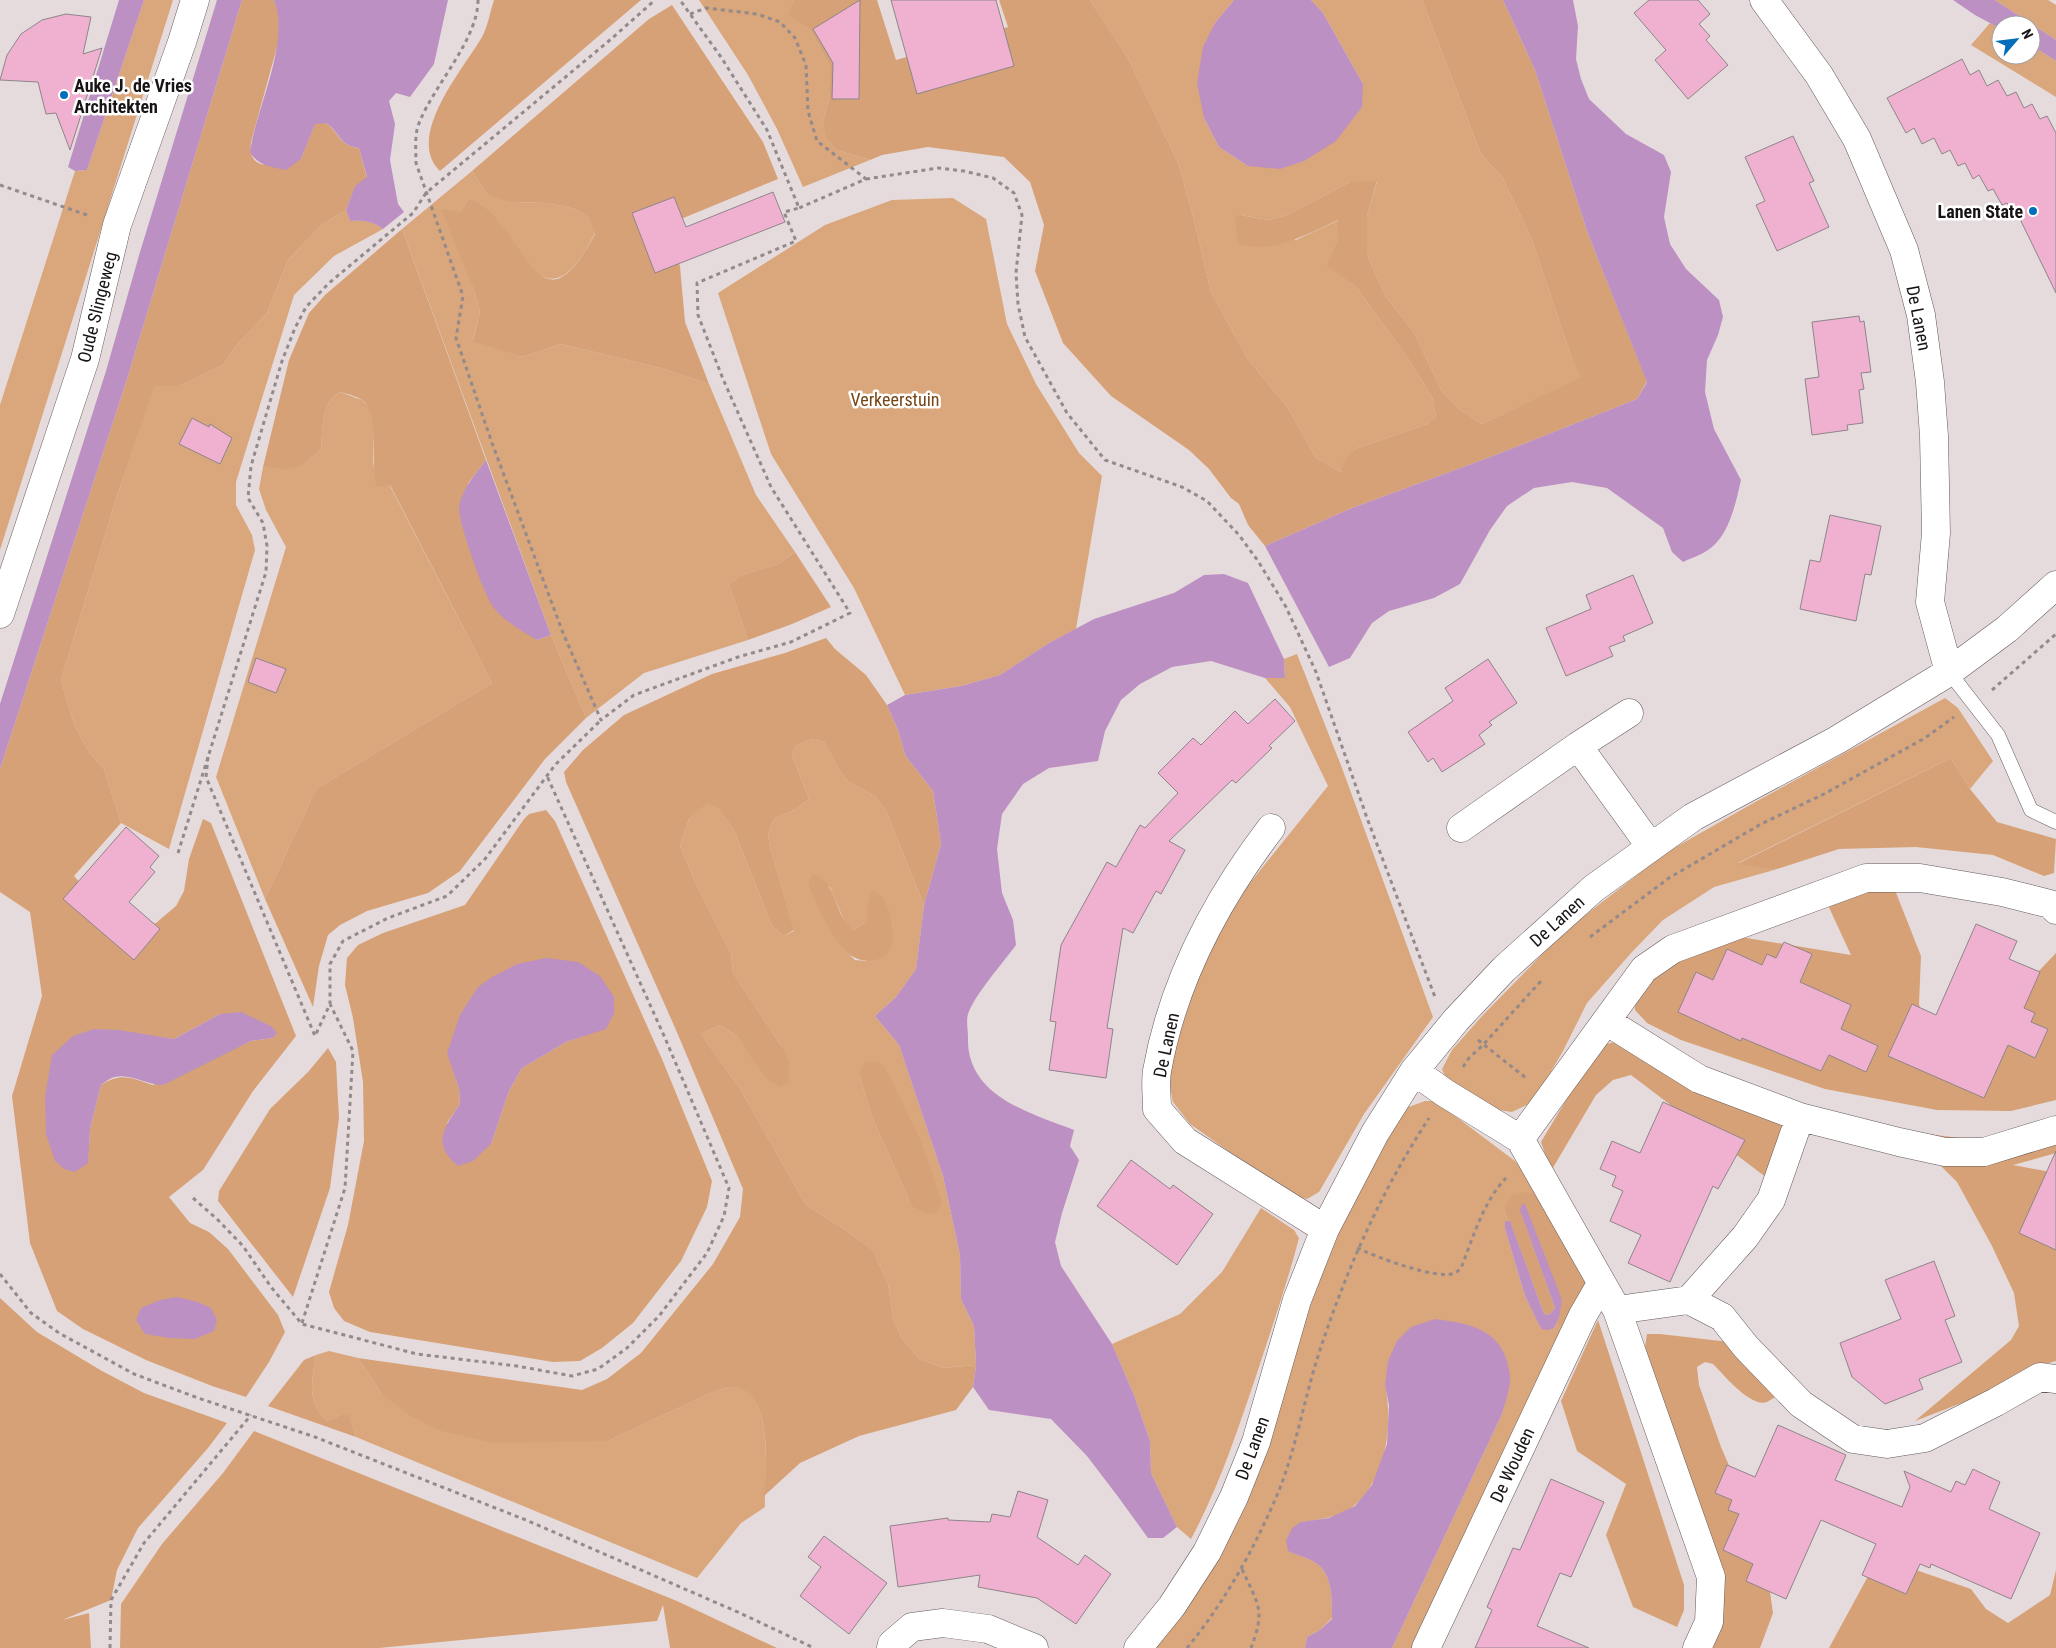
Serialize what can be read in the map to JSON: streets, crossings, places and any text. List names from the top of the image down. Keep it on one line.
{"streets":{"street":["Oude Slingeweg","De Lanen","De Wouden"]},"parks":["Verkeerstuin"],"places":["Auke J. de Vries Architekten","Lanen State"],"north":"top right"}
